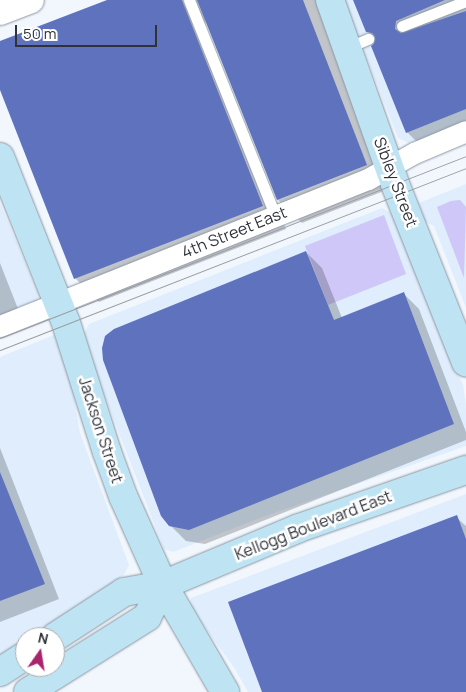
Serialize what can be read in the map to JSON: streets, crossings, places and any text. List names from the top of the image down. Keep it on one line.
{"streets":{"main road":["Sibley Street","Jackson Street","Kellogg Boulevard East"],"street":["4th Street East"]},"crossings":[["Sibley Street","4th Street East"],["4th Street East","Jackson Street"],["Jackson Street","Kellogg Boulevard East"]],"scale_bar":"50 m","north":"top"}
